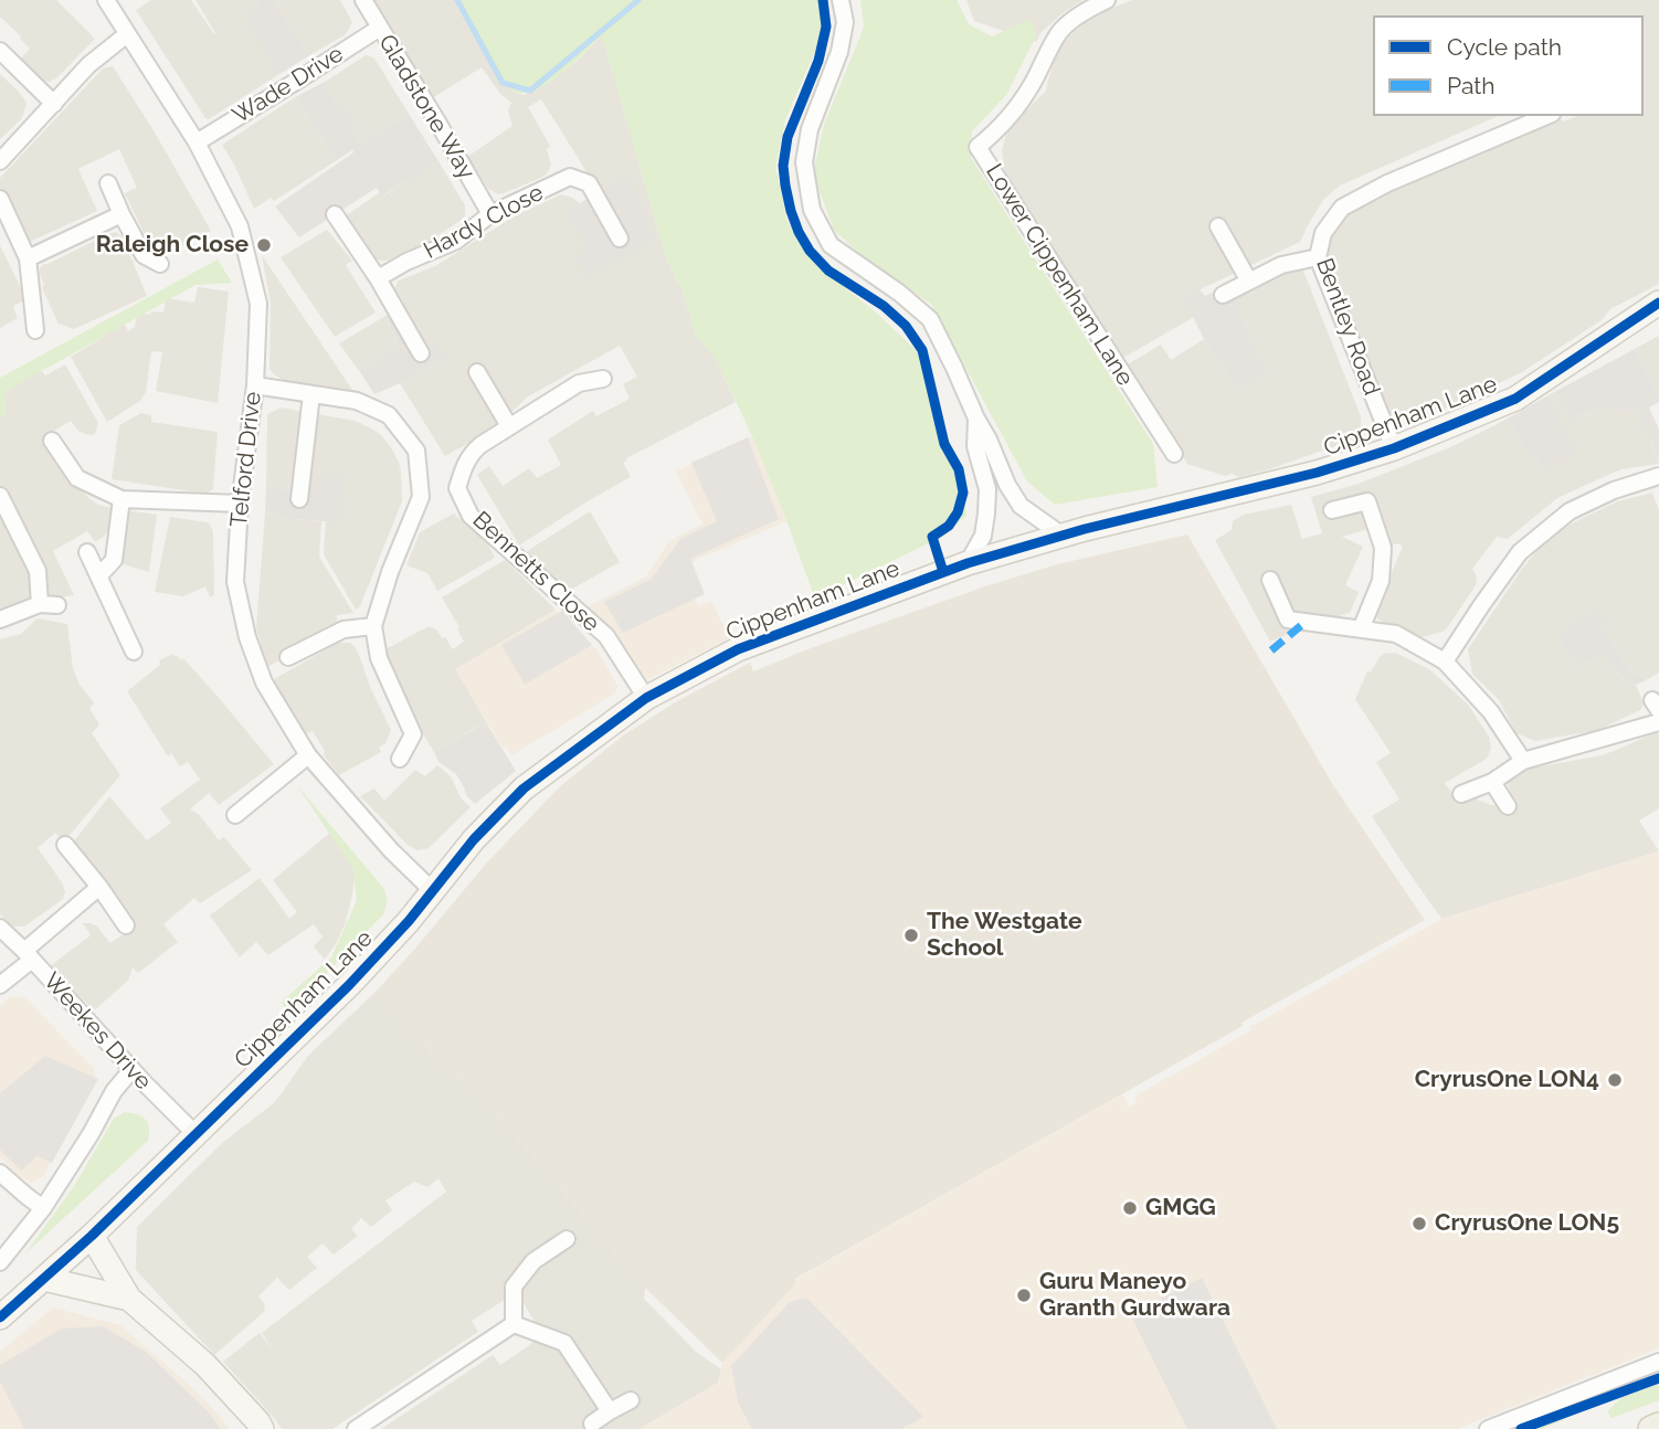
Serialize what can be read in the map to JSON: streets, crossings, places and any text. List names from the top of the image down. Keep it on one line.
{"streets":{"street":["Wade Drive","Gladstone Way","Hardy Close","Lower Cippenham Lane","Bentley Road","Cippenham Lane","Telford Drive","Bennetts Close","Weekes Drive"]},"crossings":[["Wade Drive","Gladstone Way"],["Wade Drive","Telford Drive"],["Gladstone Way","Hardy Close"],["Bentley Road","Cippenham Lane"],["Cippenham Lane","Telford Drive"],["Cippenham Lane","Bennetts Close"],["Cippenham Lane","Weekes Drive"]],"places":["Raleigh Close","The Westgate School","CryrusOne LON4","GMGG","CryrusOne LON5","Guru Maneyo Granth Gurdwara"],"legend":["Cycle path","Path"]}
